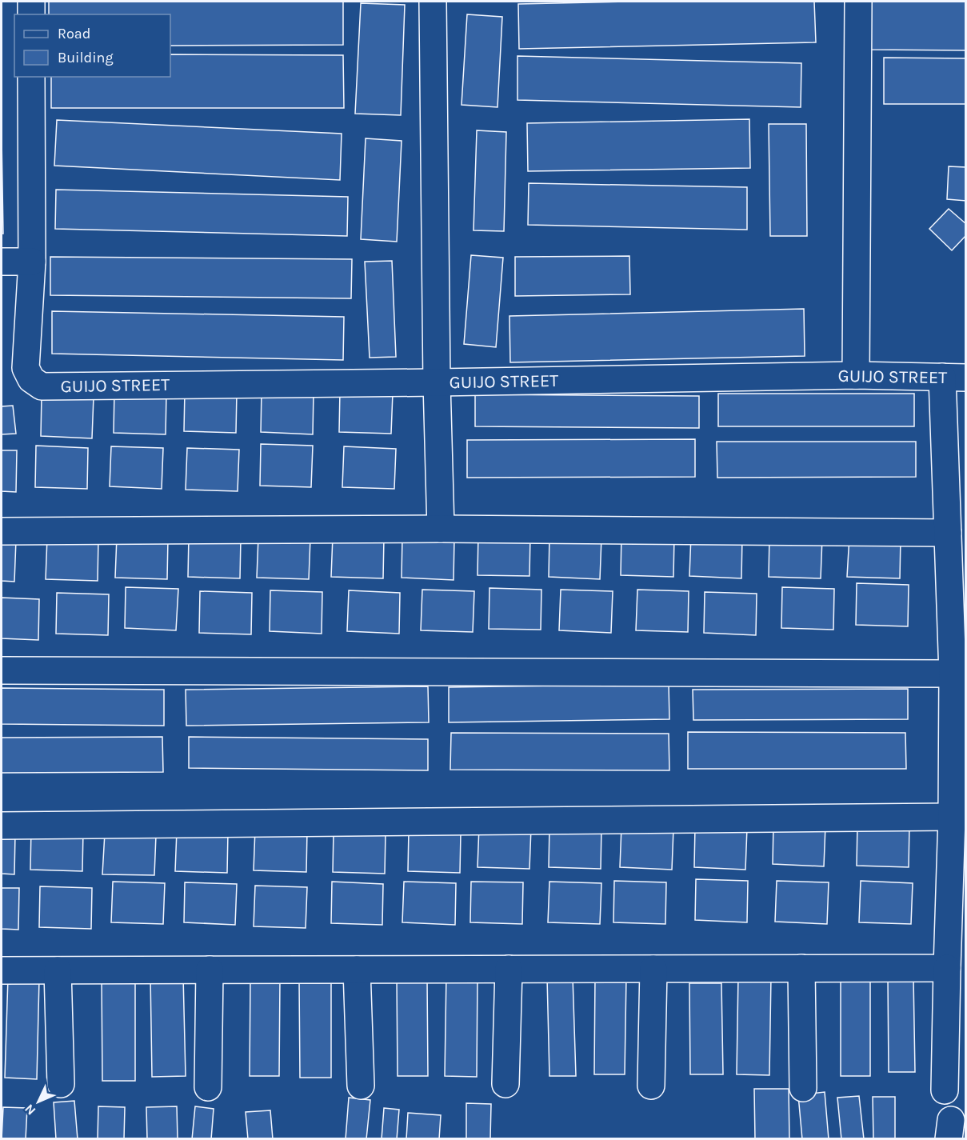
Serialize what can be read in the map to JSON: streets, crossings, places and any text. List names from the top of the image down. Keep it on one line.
{"streets":{"street":["GUIJO STREET"]},"legend":["Road","Building"],"north":"bottom left"}
